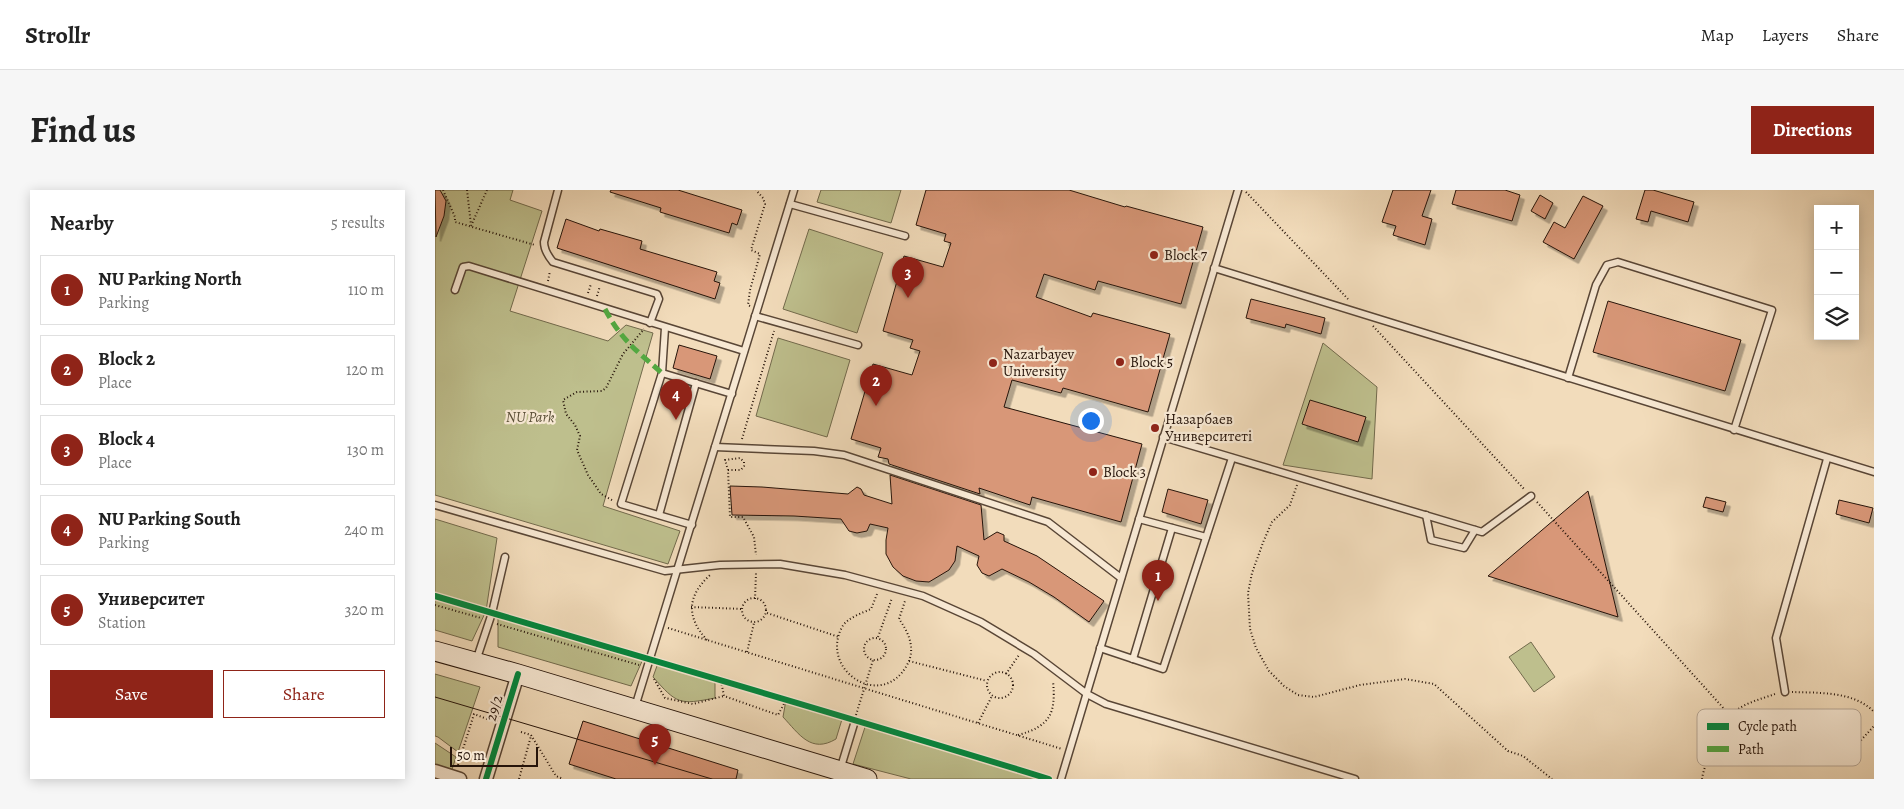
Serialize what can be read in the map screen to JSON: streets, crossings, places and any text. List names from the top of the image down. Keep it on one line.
{"streets":{"street":["29/2"]},"parks":["NU Park"],"places":["Block 7","Block 5","Nazarbayev University","Назарбаев Университеті","Block 3"],"legend":["Cycle path","Path"],"scale_bar":"50 m","page":{"header":"Strollr","nav":["Map","Layers","Share"],"title":"Find us","buttons":["Directions",["Save","Share"]],"heading":["Nearby","5 results"],"map_buttons":["+","−"],"list":[{"mark":"1","name":"NU Parking North","note":"Parking","value":"110 m"},{"mark":"2","name":"Block 2","note":"Place","value":"120 m"},{"mark":"3","name":"Block 4","note":"Place","value":"130 m"},{"mark":"4","name":"NU Parking South","note":"Parking","value":"240 m"},{"mark":"5","name":"Университет","note":"Station","value":"320 m"}],"pins":["3","2","4","1","5"],"scale":"50 m"}}
